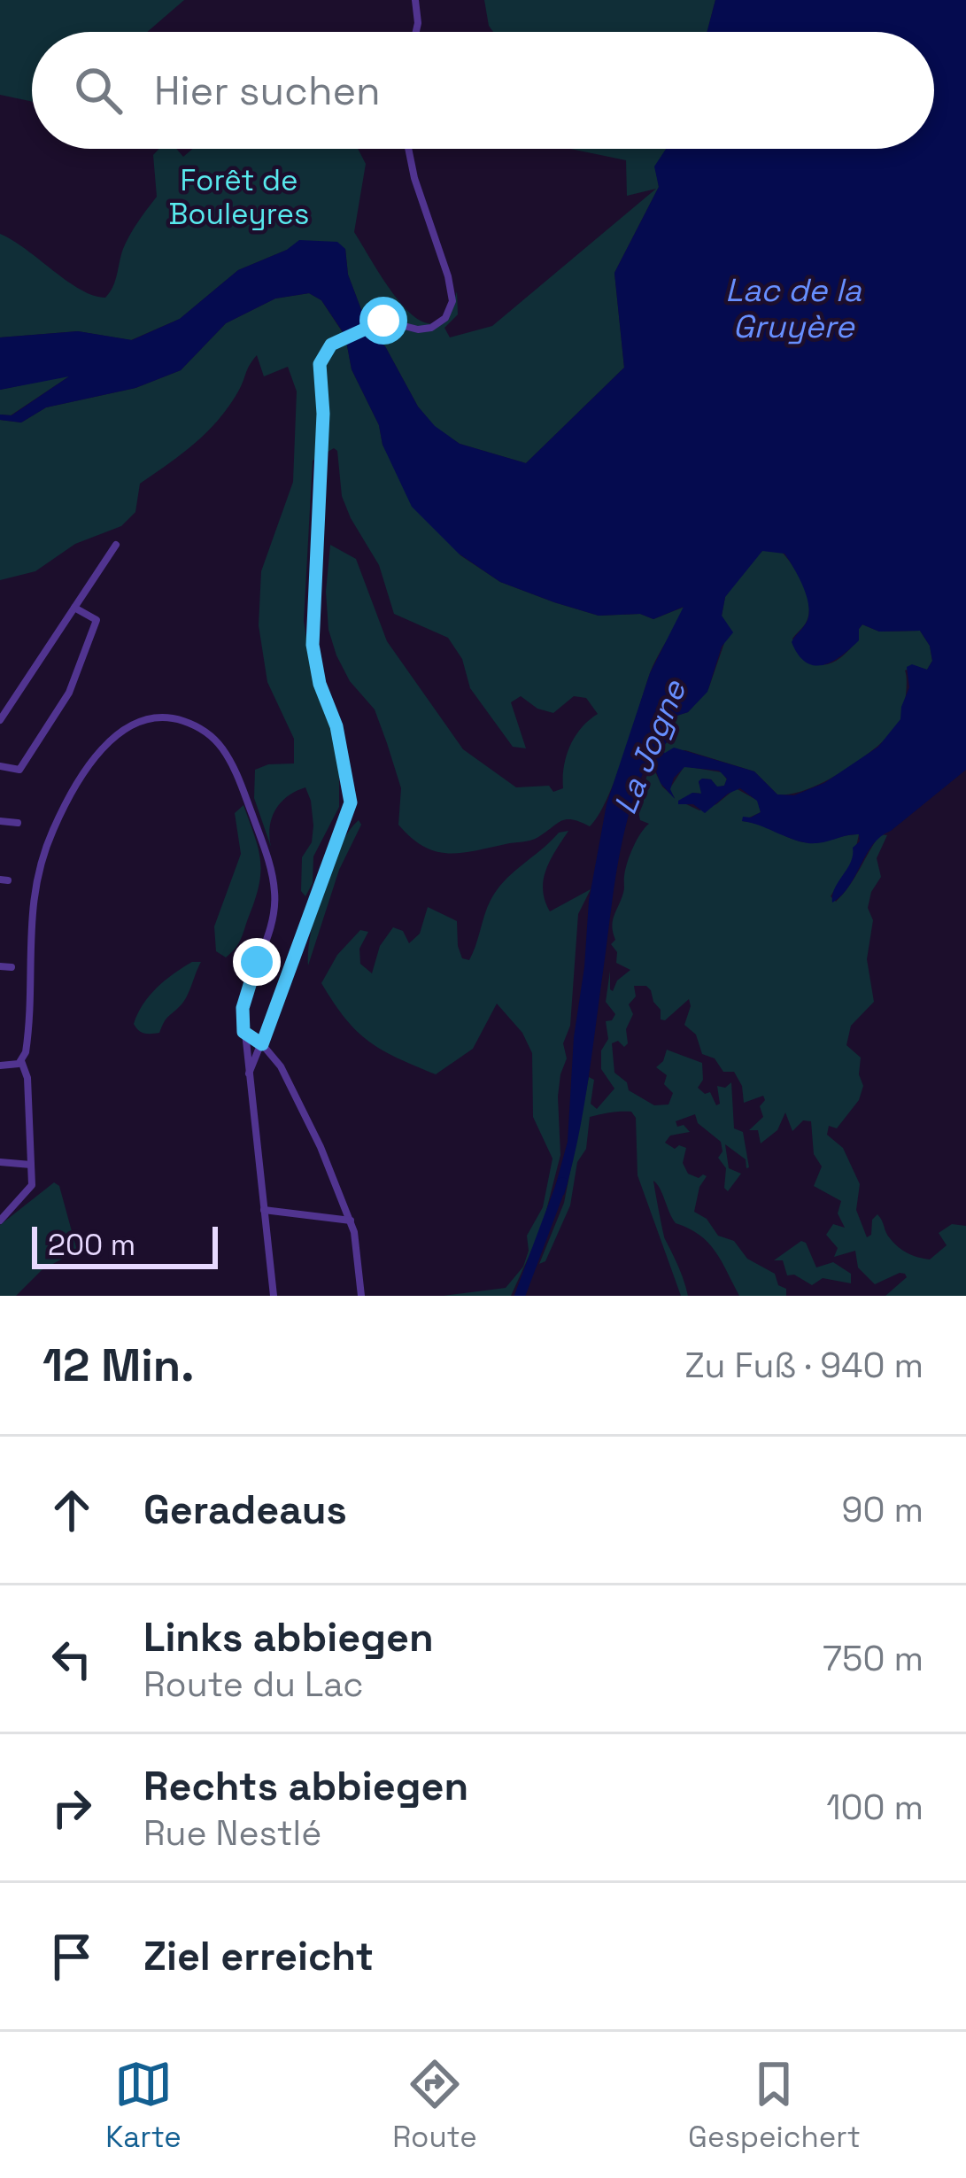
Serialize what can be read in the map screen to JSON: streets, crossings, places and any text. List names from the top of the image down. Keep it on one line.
{"water":["Lac de la Gruyère","La Jogne"],"parks":["Forêt de Bouleyres"],"scale_bar":"200 m","page":{"search":"Hier suchen","scale":"200 m","heading":["12 Min.","Zu Fuß · 940 m"],"list":[["Geradeaus","90 m"],["Links abbiegen","Route du Lac","750 m"],["Rechts abbiegen","Rue Nestlé","100 m"],"Ziel erreicht"],"nav":["Karte","Route","Gespeichert"]}}
